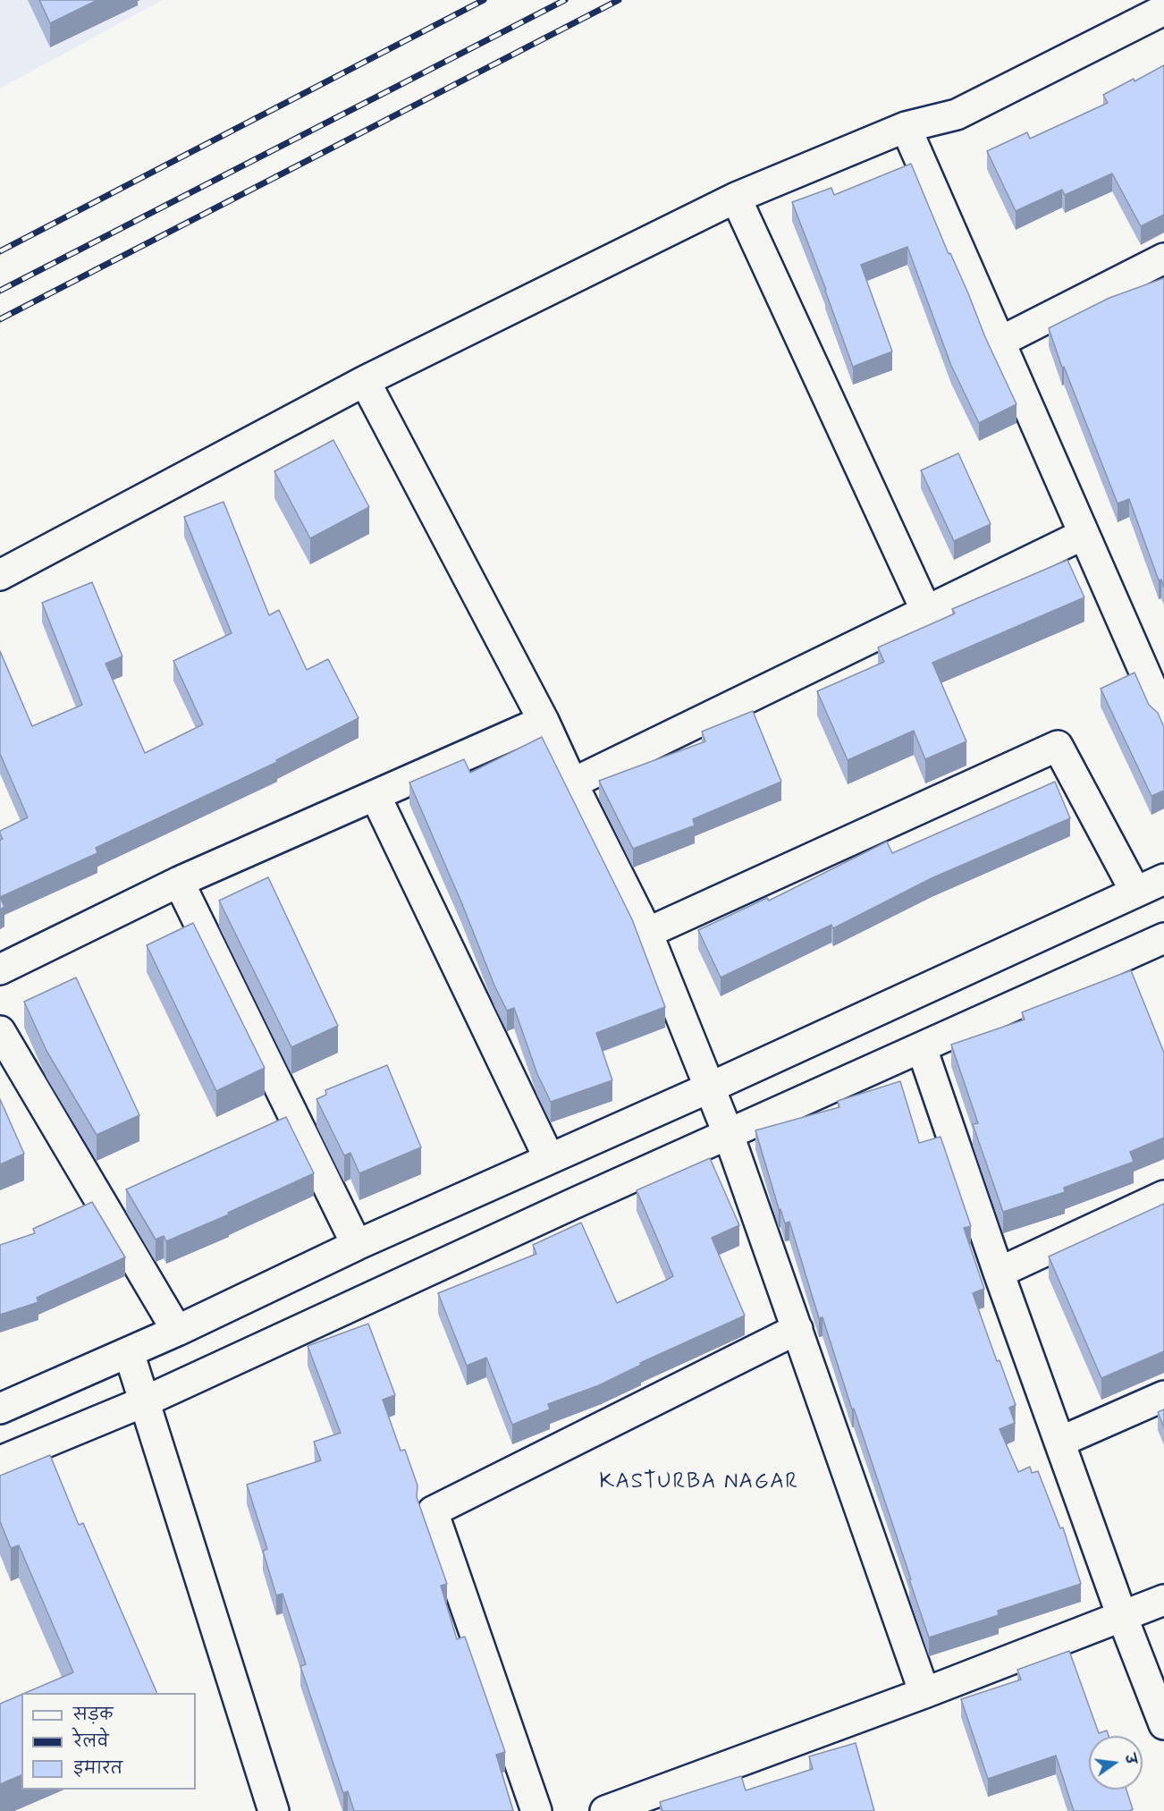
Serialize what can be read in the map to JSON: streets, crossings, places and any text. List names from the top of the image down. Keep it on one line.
{"districts":["KASTURBA NAGAR"],"legend":["सड़क","रेलवे","इमारत"],"north":"right"}
